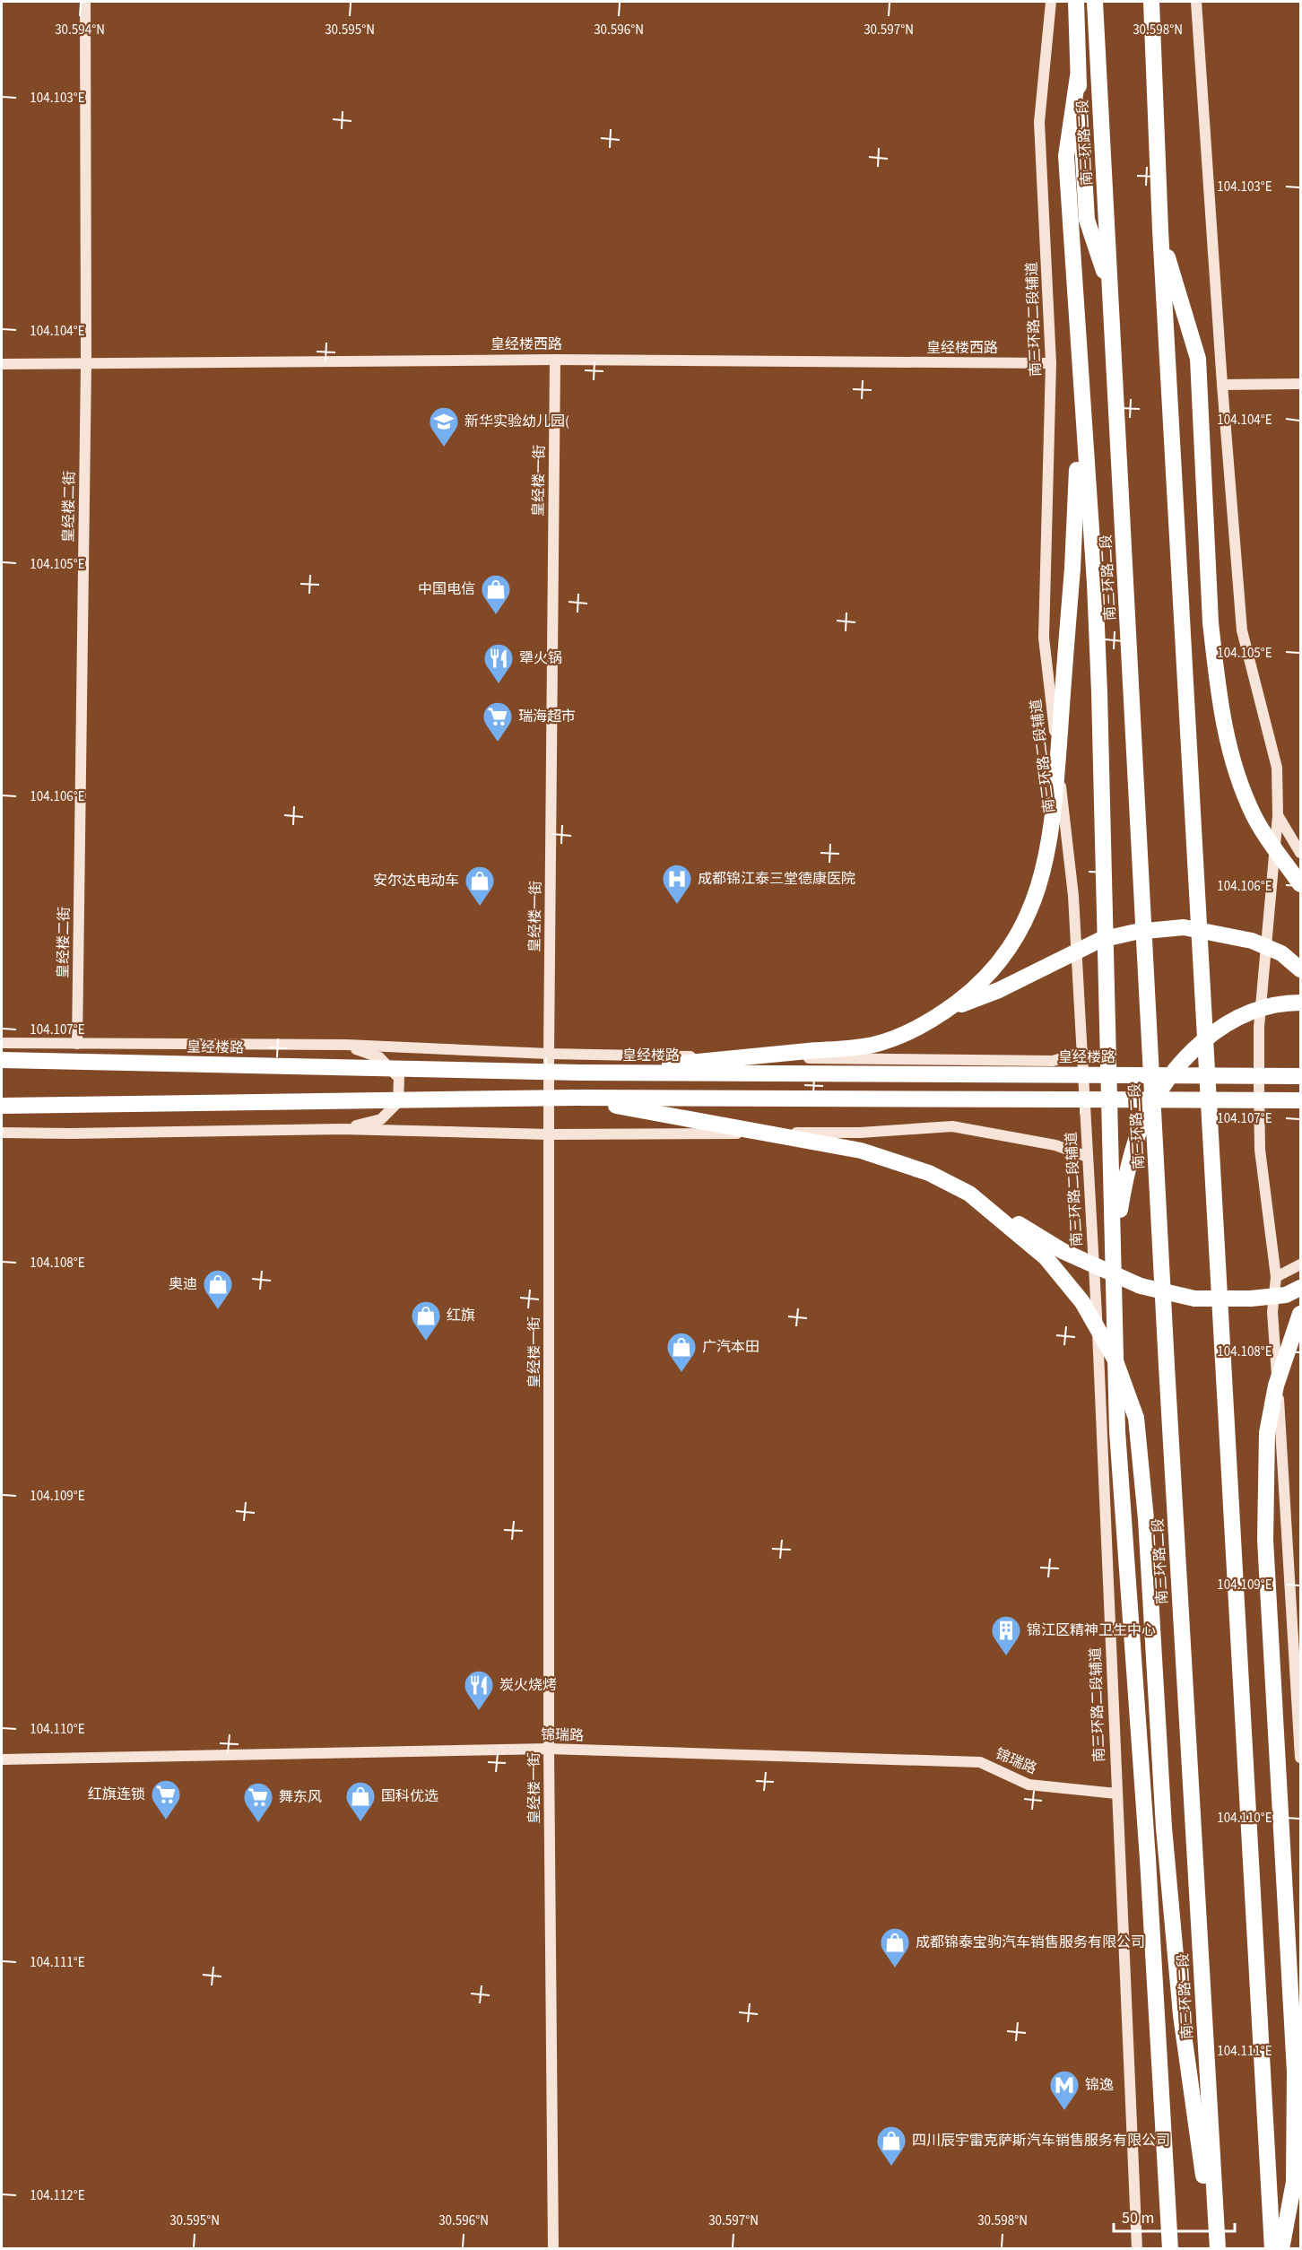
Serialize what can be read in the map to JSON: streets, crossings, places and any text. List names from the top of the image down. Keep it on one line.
{"streets":{"highway":["南三环路二段","皇经楼路"],"main road":["南三环路二段辅道","皇经楼西路","皇经楼一街","皇经楼二街","锦瑞路"]},"crossings":[["南三环路二段辅道","皇经楼西路"],["南三环路二段辅道","锦瑞路"],["皇经楼西路","皇经楼一街"],["皇经楼西路","皇经楼二街"],["皇经楼一街","锦瑞路"]],"places":{"school or university":["新华实验幼儿园("],"shop":["中国电信","安尔达电动车","奥迪","红旗","广汽本田","国科优选","成都锦泰宝驹汽车销售服务有限公司","四川辰宇雷克萨斯汽车销售服务有限公司"],"restaurant":["犟火锅","炭火烧烤"],"supermarket":["瑞海超市","红旗连锁","舞东风"],"hospital":["成都锦江泰三堂德康医院"],"building":["锦江区精神卫生中心"],"metro station":["锦逸"]},"scale_bar":"50 m","coordinates":["30.594°N","30.595°N","30.596°N","30.597°N","30.598°N","104.103°E","104.104°E","104.105°E","104.106°E","104.107°E","104.108°E","104.109°E","104.110°E","104.111°E","104.112°E"]}
